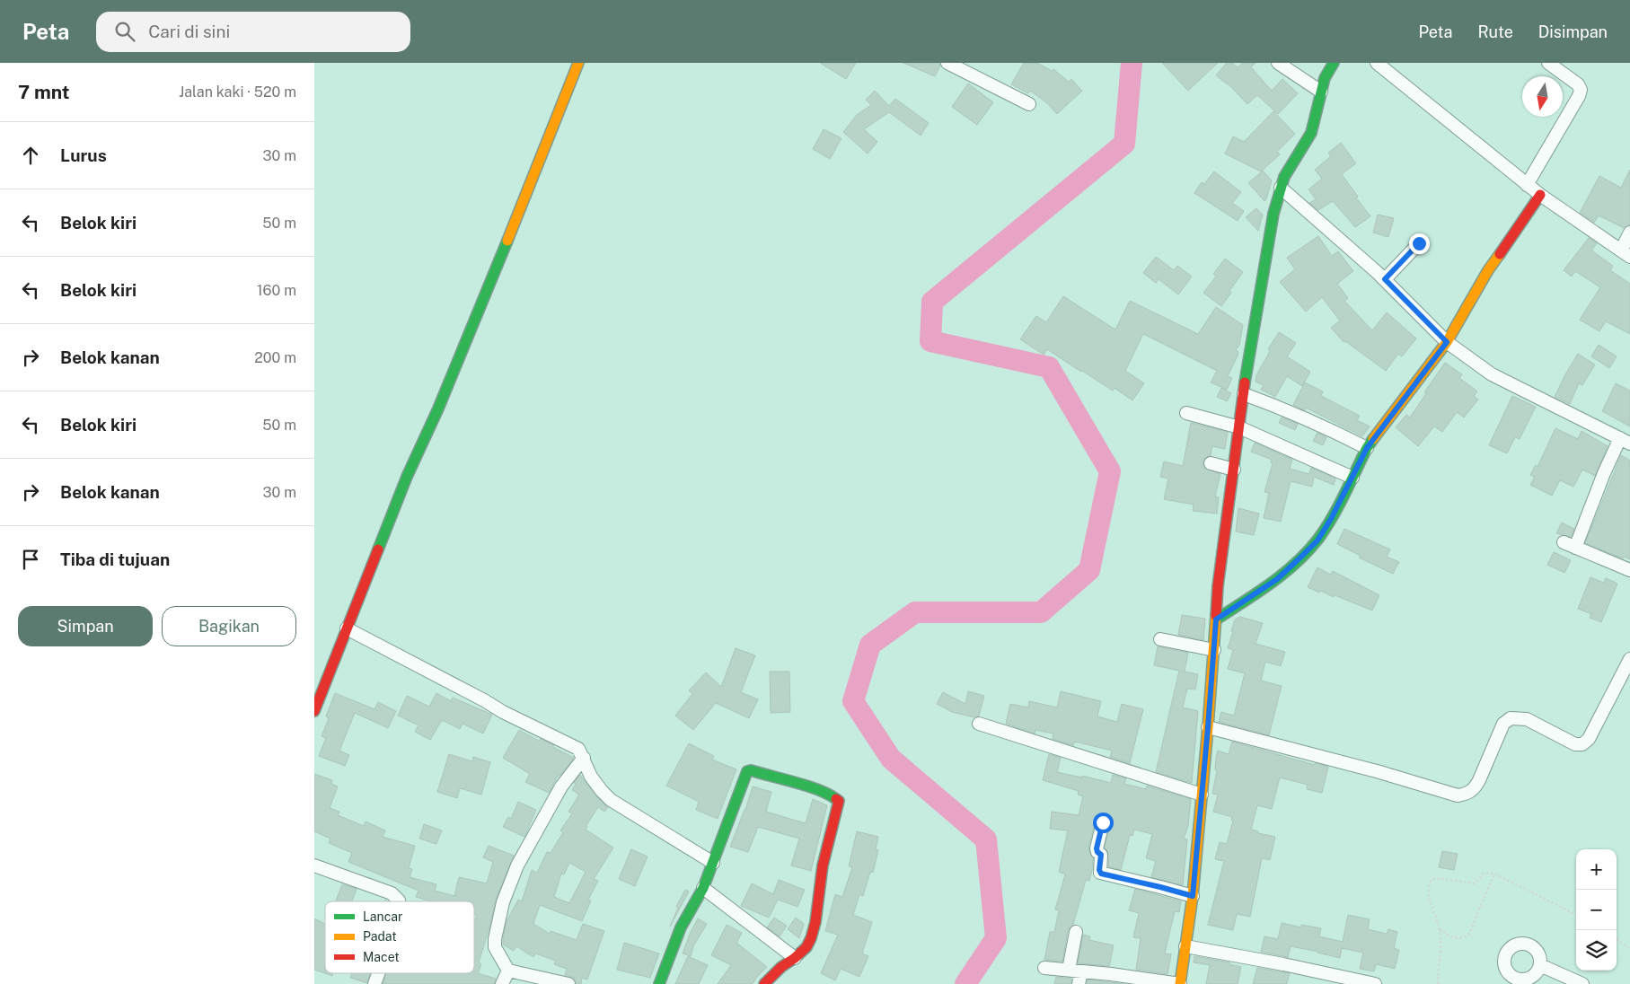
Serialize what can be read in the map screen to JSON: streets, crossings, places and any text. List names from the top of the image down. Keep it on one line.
{"legend":["Lancar","Padat","Macet"],"north":"bottom","page":{"header":"Peta","search":"Cari di sini","nav":["Peta","Rute","Disimpan"],"heading":["7 mnt","Jalan kaki · 520 m"],"list":[["Lurus","30 m"],["Belok kiri","50 m"],["Belok kiri","160 m"],["Belok kanan","200 m"],["Belok kiri","50 m"],["Belok kanan","30 m"],"Tiba di tujuan"],"buttons":["Simpan","Bagikan"],"map_buttons":["+","−"]}}
